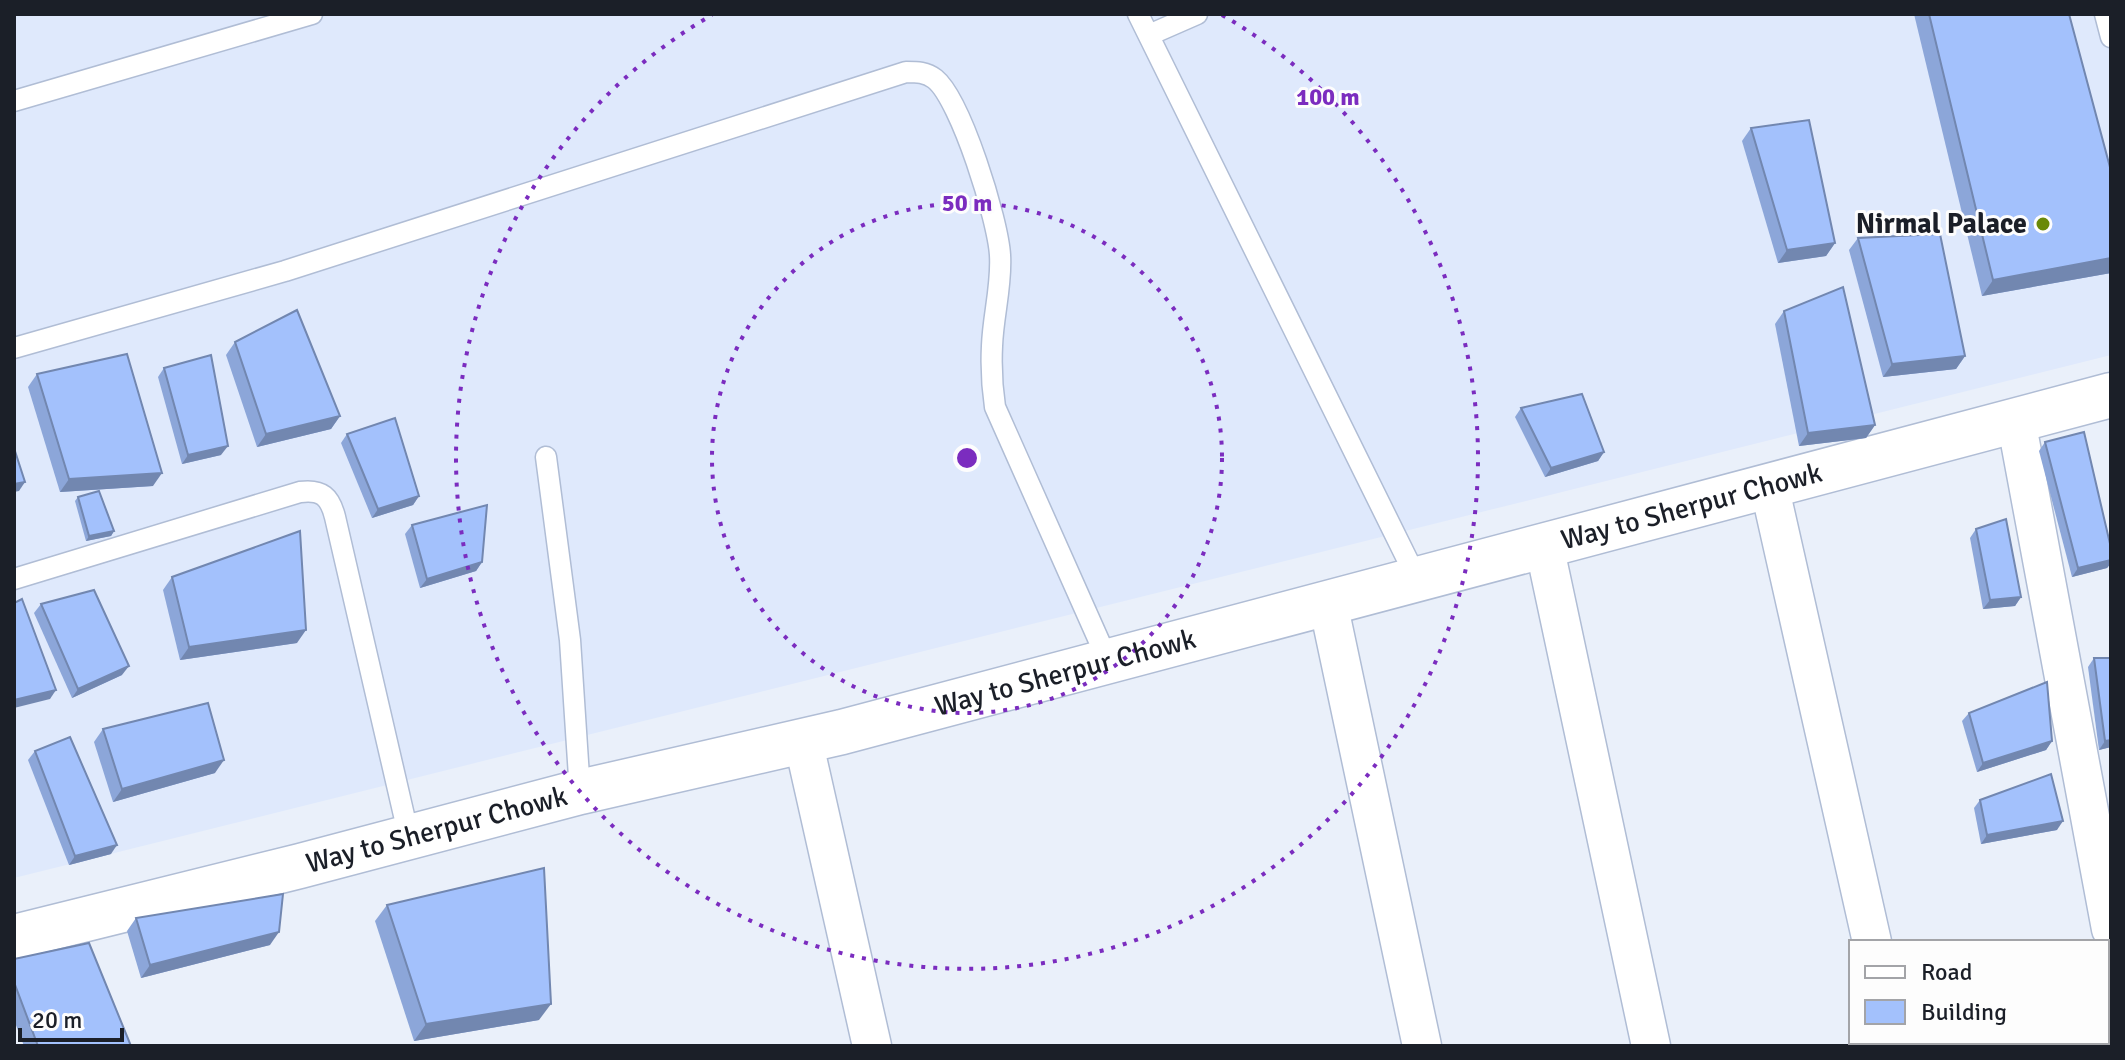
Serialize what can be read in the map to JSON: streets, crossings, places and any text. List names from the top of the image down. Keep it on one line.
{"streets":{"street":["Way to Sherpur Chowk"]},"places":["Nirmal Palace"],"legend":["Road","Building"],"scale_bar":"20 m","rings":["100 m","50 m"]}
